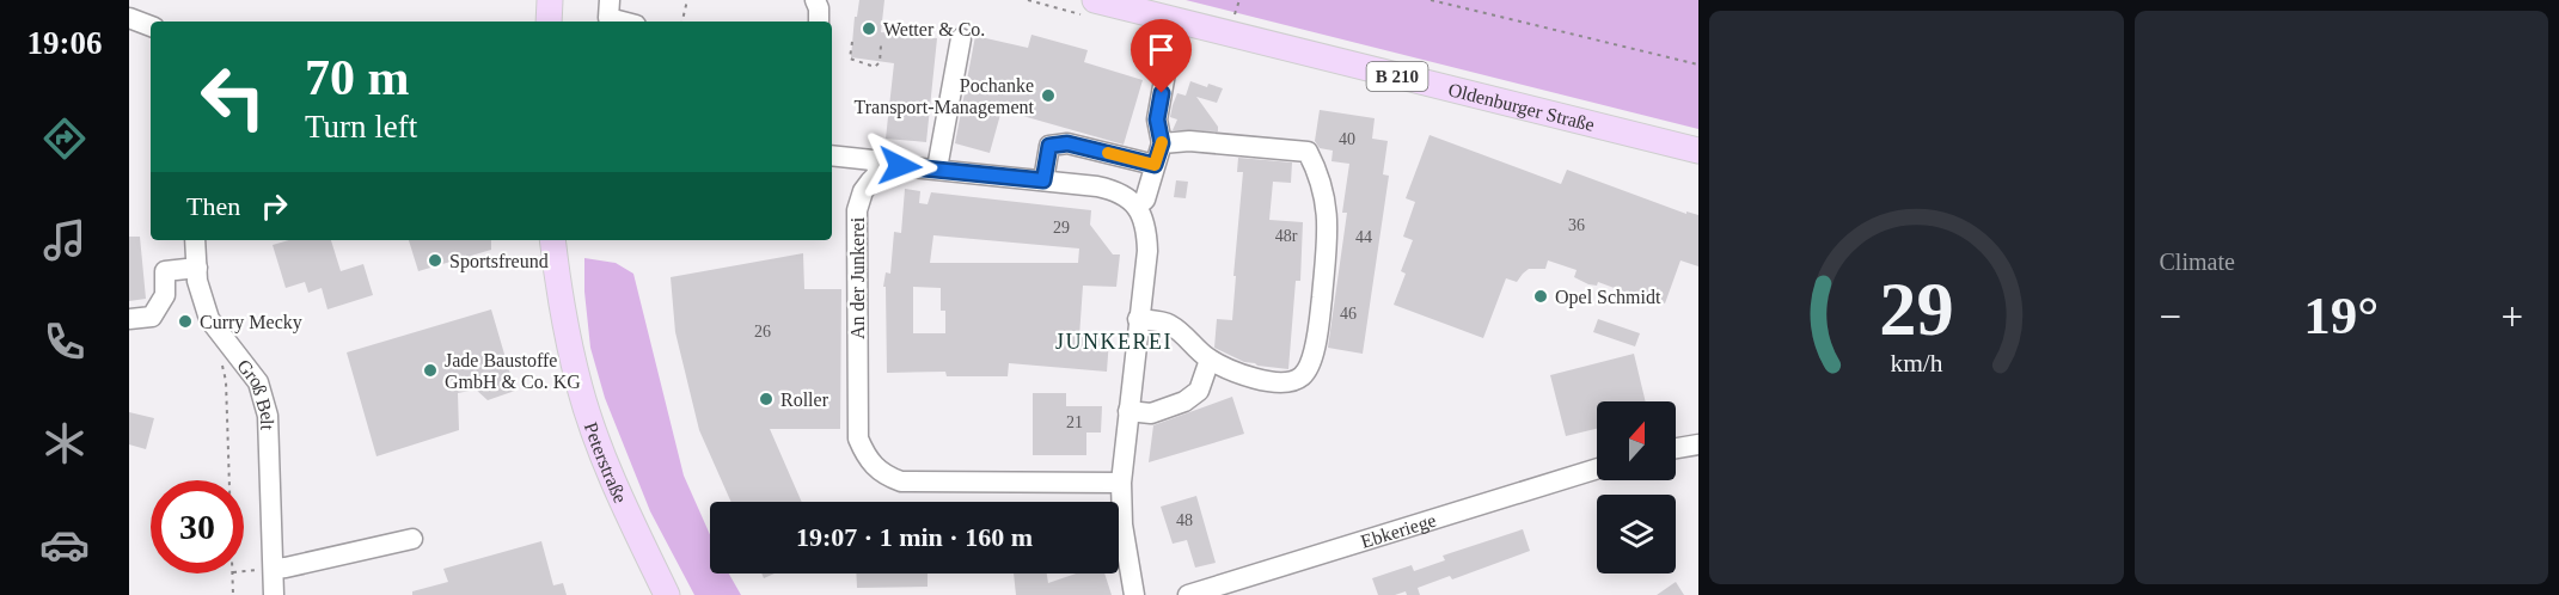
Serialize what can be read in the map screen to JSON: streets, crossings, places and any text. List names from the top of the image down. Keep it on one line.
{"streets":{"main road":["B 210","Oldenburger Straße","Peterstraße"],"street":["An der Junkerei","Groß Belt","Ebkeriege"]},"districts":["JUNKEREI"],"places":["Wetter & Co.","Pochanke Transport-Management","Sportsfreund","Opel Schmidt","Curry Mecky","Jade Baustoffe GmbH & Co. KG","Roller"],"house_numbers":["40","36","29","48r","44","46","26","21","48"],"north":"top","page":{"tabs":"19:06","tile":"Climate","turn":["70 m","Turn left"],"then":"Then","heat":["−","19°","+"],"limit":"30","trip":"19:07 · 1 min · 160 m","gauge":["29","km/h"]}}
